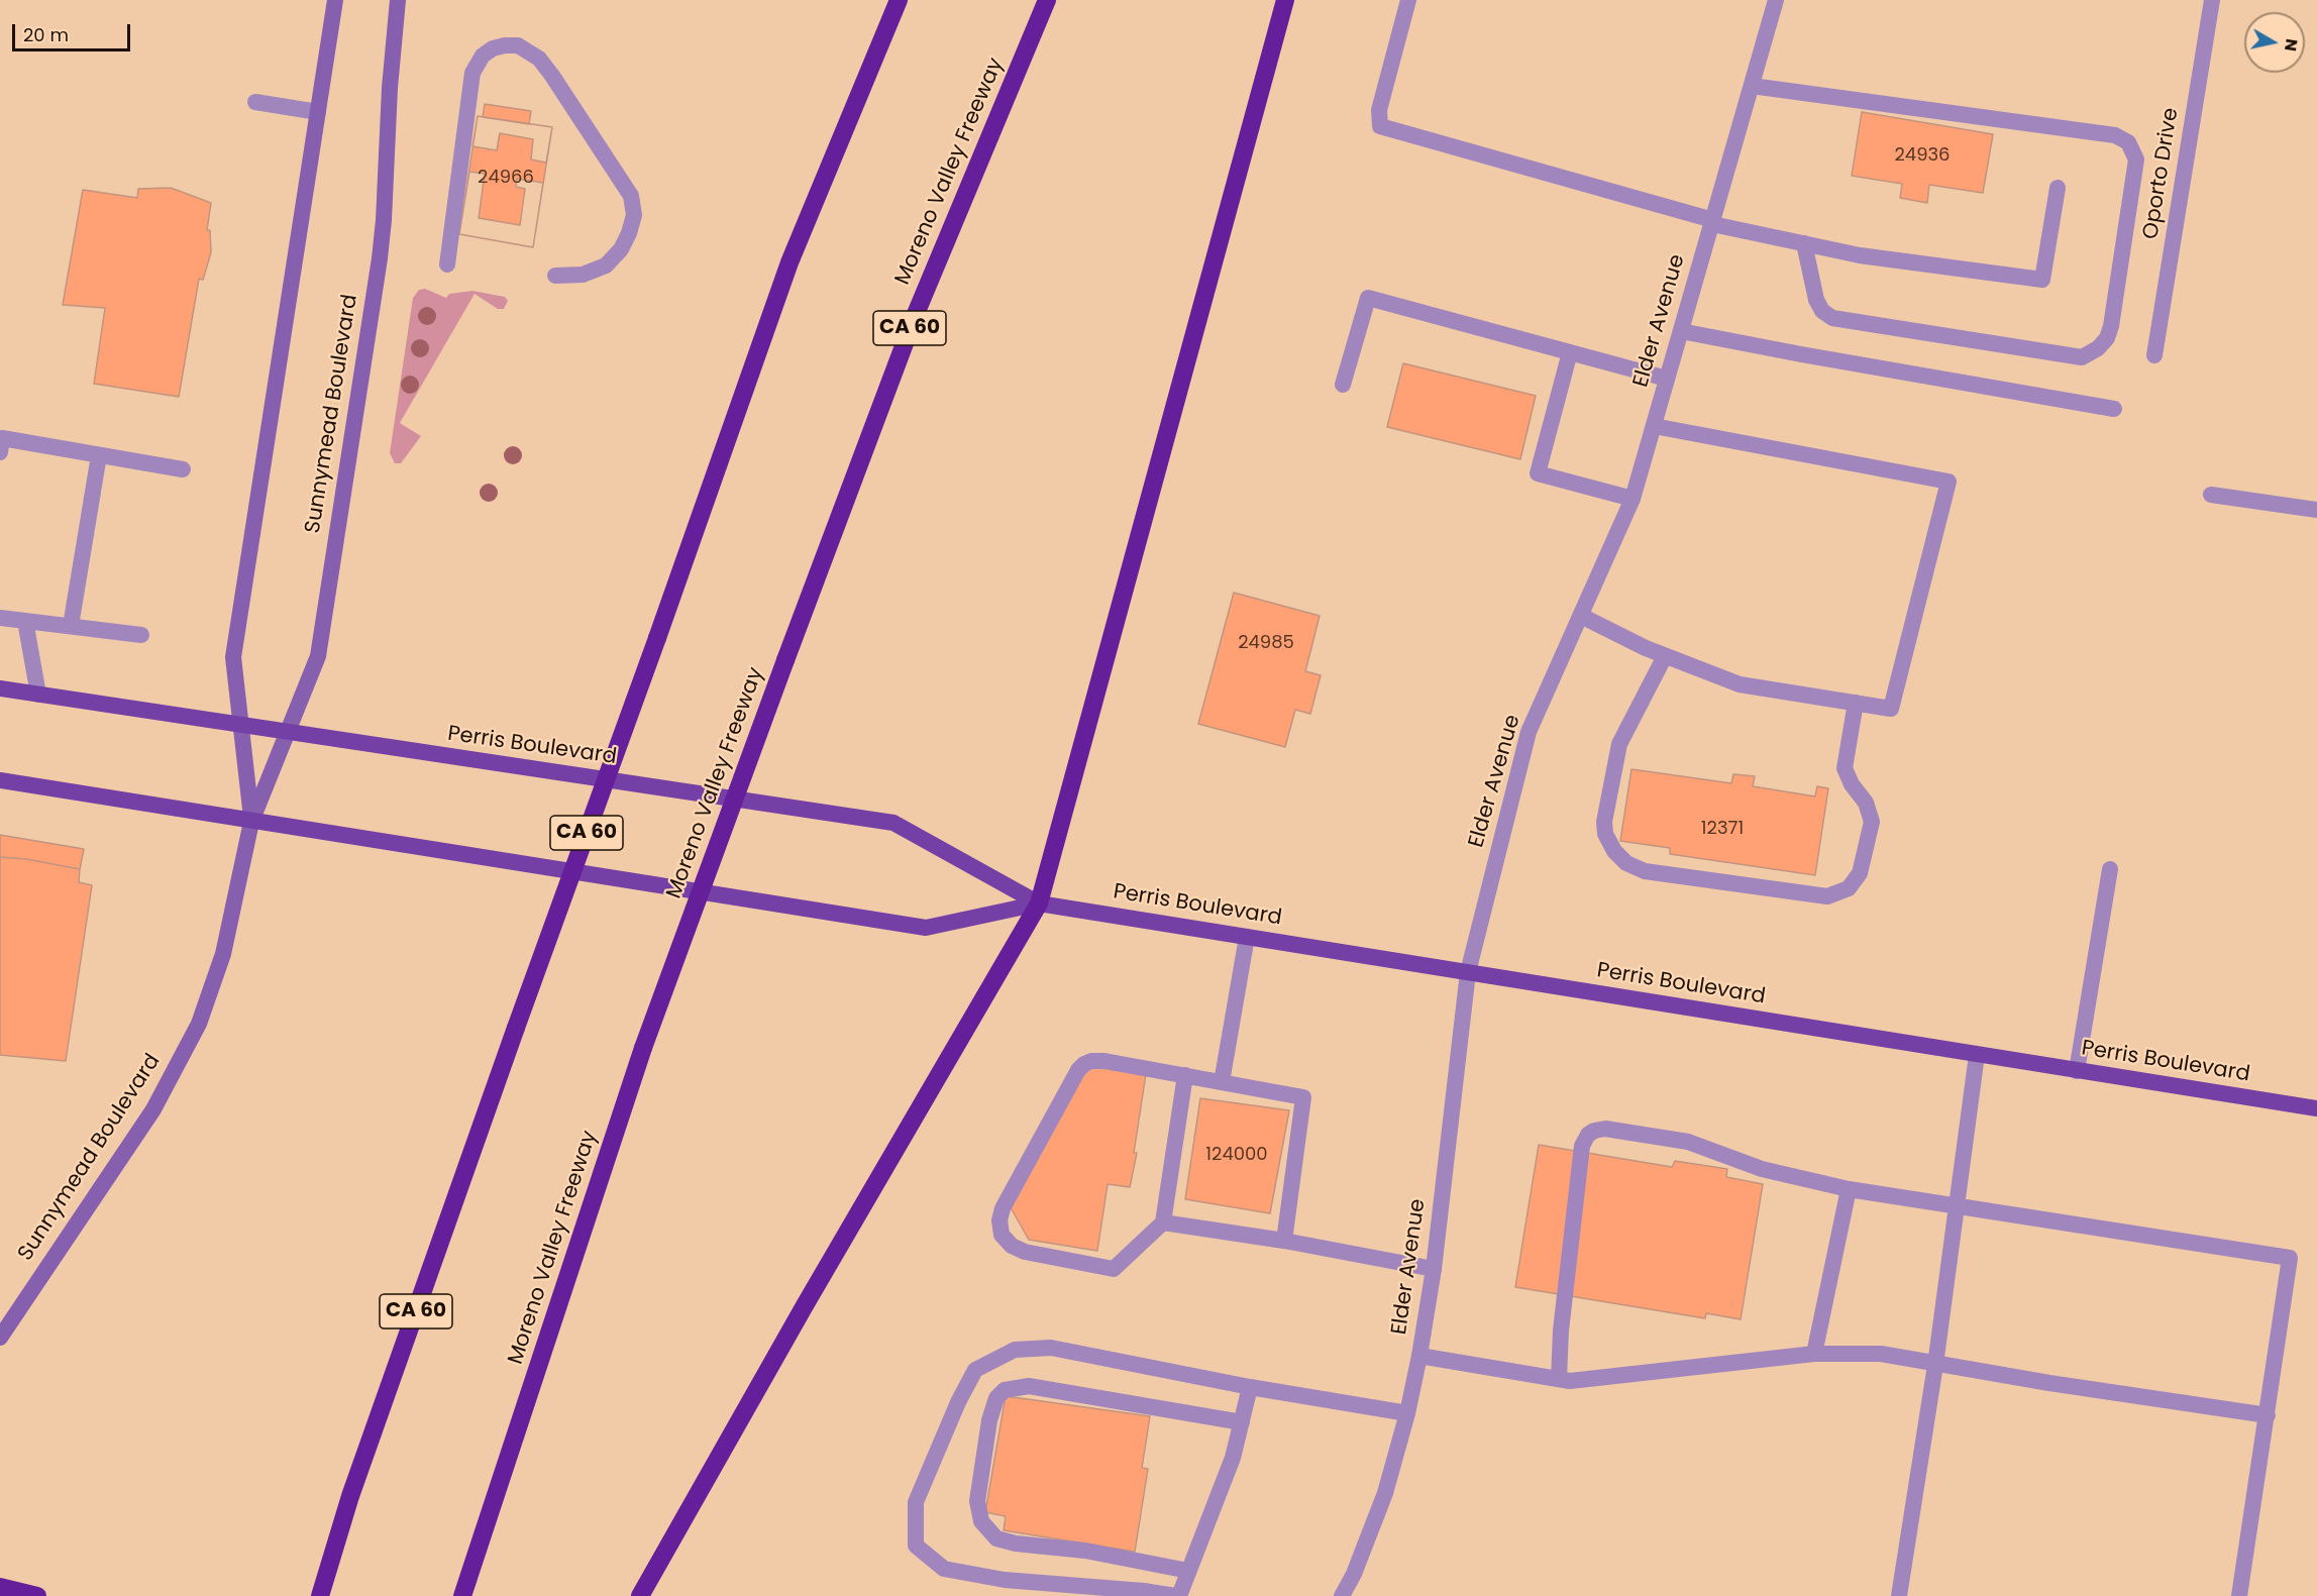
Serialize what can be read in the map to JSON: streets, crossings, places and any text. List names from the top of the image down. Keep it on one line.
{"streets":{"highway":["Moreno Valley Freeway","CA 60"],"main road":["Sunnymead Boulevard","Perris Boulevard"],"street":["Oporto Drive","Elder Avenue"]},"crossings":[["Elder Avenue","Perris Boulevard"],["Sunnymead Boulevard","Perris Boulevard"]],"house_numbers":["24936","24966","24985","12371","124000"],"scale_bar":"20 m","north":"right"}
